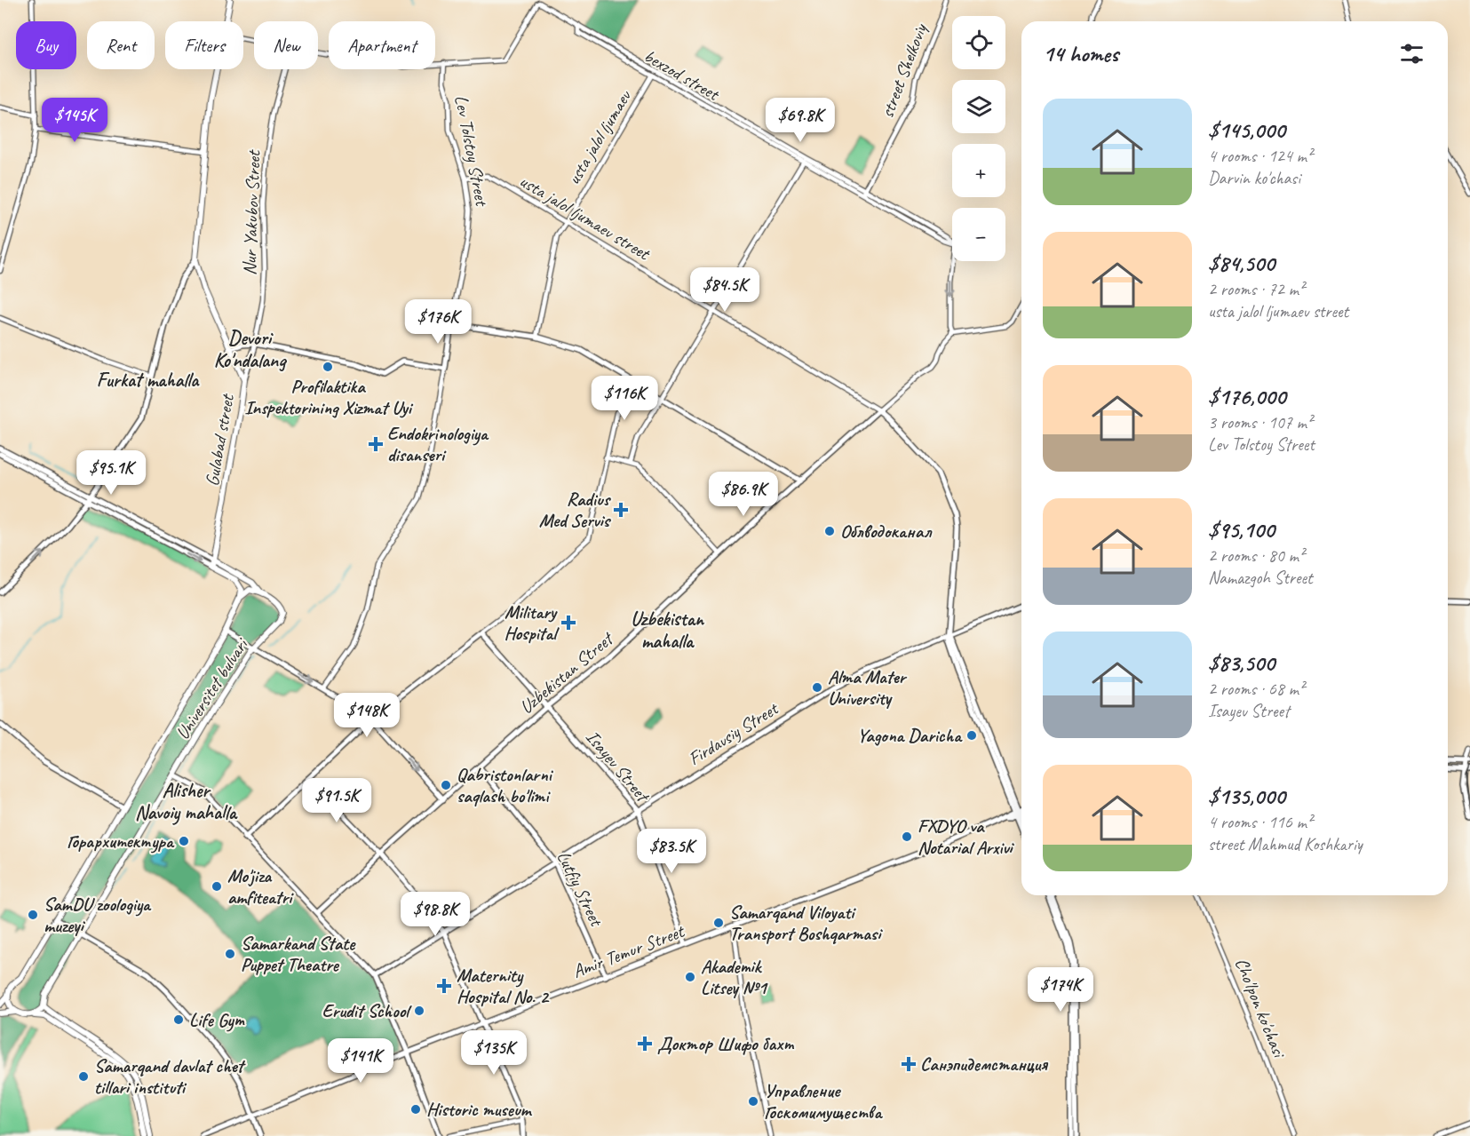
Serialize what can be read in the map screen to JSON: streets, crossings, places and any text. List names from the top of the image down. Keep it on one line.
{"streets":{"main road":["Lev Tolstoy Street","Nur Yakubov Street","Gulabad street","Uzbekistan Street","Universitet bulvari","Firdavsiy Street","Isayev Street","Lutfiy Street","Amir Temur Street"],"street":["street Shelkoviy","bexzod street","usta jalol ljumaev","usta jalol ljumaev street","Cho'lpon ko'chasi"]},"crossings":[["street Shelkoviy","bexzod street"],["bexzod street","usta jalol ljumaev"],["usta jalol ljumaev","usta jalol ljumaev street"],["Lev Tolstoy Street","usta jalol ljumaev street"],["Nur Yakubov Street","Gulabad street"],["usta jalol ljumaev street","Uzbekistan Street"],["Uzbekistan Street","Isayev Street"],["Uzbekistan Street","Lutfiy Street"],["Firdavsiy Street","Isayev Street"],["Firdavsiy Street","Lutfiy Street"],["Isayev Street","Amir Temur Street"],["Lutfiy Street","Amir Temur Street"]],"districts":["Devori Ko'ndalang","Furkat mahalla","Uzbekistan mahalla","Alisher Navoiy mahalla"],"places":{"other":["Profilaktika Inspektorining Xizmat Uyi","Облводоканал","Alma Mater University","Yagona Daricha","Qabristonlarni saqlash bo'limi","FXDYO va Notarial Arxivi","Горархитектура","Mo'jiza amfiteatri","SamDU zoologiya muzeyi","Samarqand Viloyati Transport Boshqarmasi","Samarkand State Puppet Theatre","Akademik Litsey №1","Erudit School","Life Gym","Samarqand davlat chet tillari instituti","Управление Госкомимущества","Historic museum"],"health":["Endokrinologiya disanseri","Radius Med Servis","Military Hospital","Maternity Hospital No. 2","Доктор Шифо бахт","Санэпидемстанция"]},"page":{"map_buttons":["+","−"],"chip":["Buy","Rent","Filters","New","Apartment"],"heading":"14 homes","list":[{"name":"$145,000","note":"4 rooms · 124 m² · Darvin ko'chasi"},{"name":"$84,500","note":"2 rooms · 72 m² · usta jalol ljumaev street"},{"name":"$176,000","note":"3 rooms · 107 m² · Lev Tolstoy Street"},{"name":"$95,100","note":"2 rooms · 80 m² · Namazgoh Street"},{"name":"$83,500","note":"2 rooms · 68 m² · Isayev Street"},{"name":"$135,000","note":"4 rooms · 116 m² · street Mahmud Koshkariy"}],"price":["$145K","$69.8K","$84.5K","$176K","$116K","$95.1K","$86.9K","$148K","$91.5K","$83.5K","$98.8K","$174K","$135K","$141K"]}}
